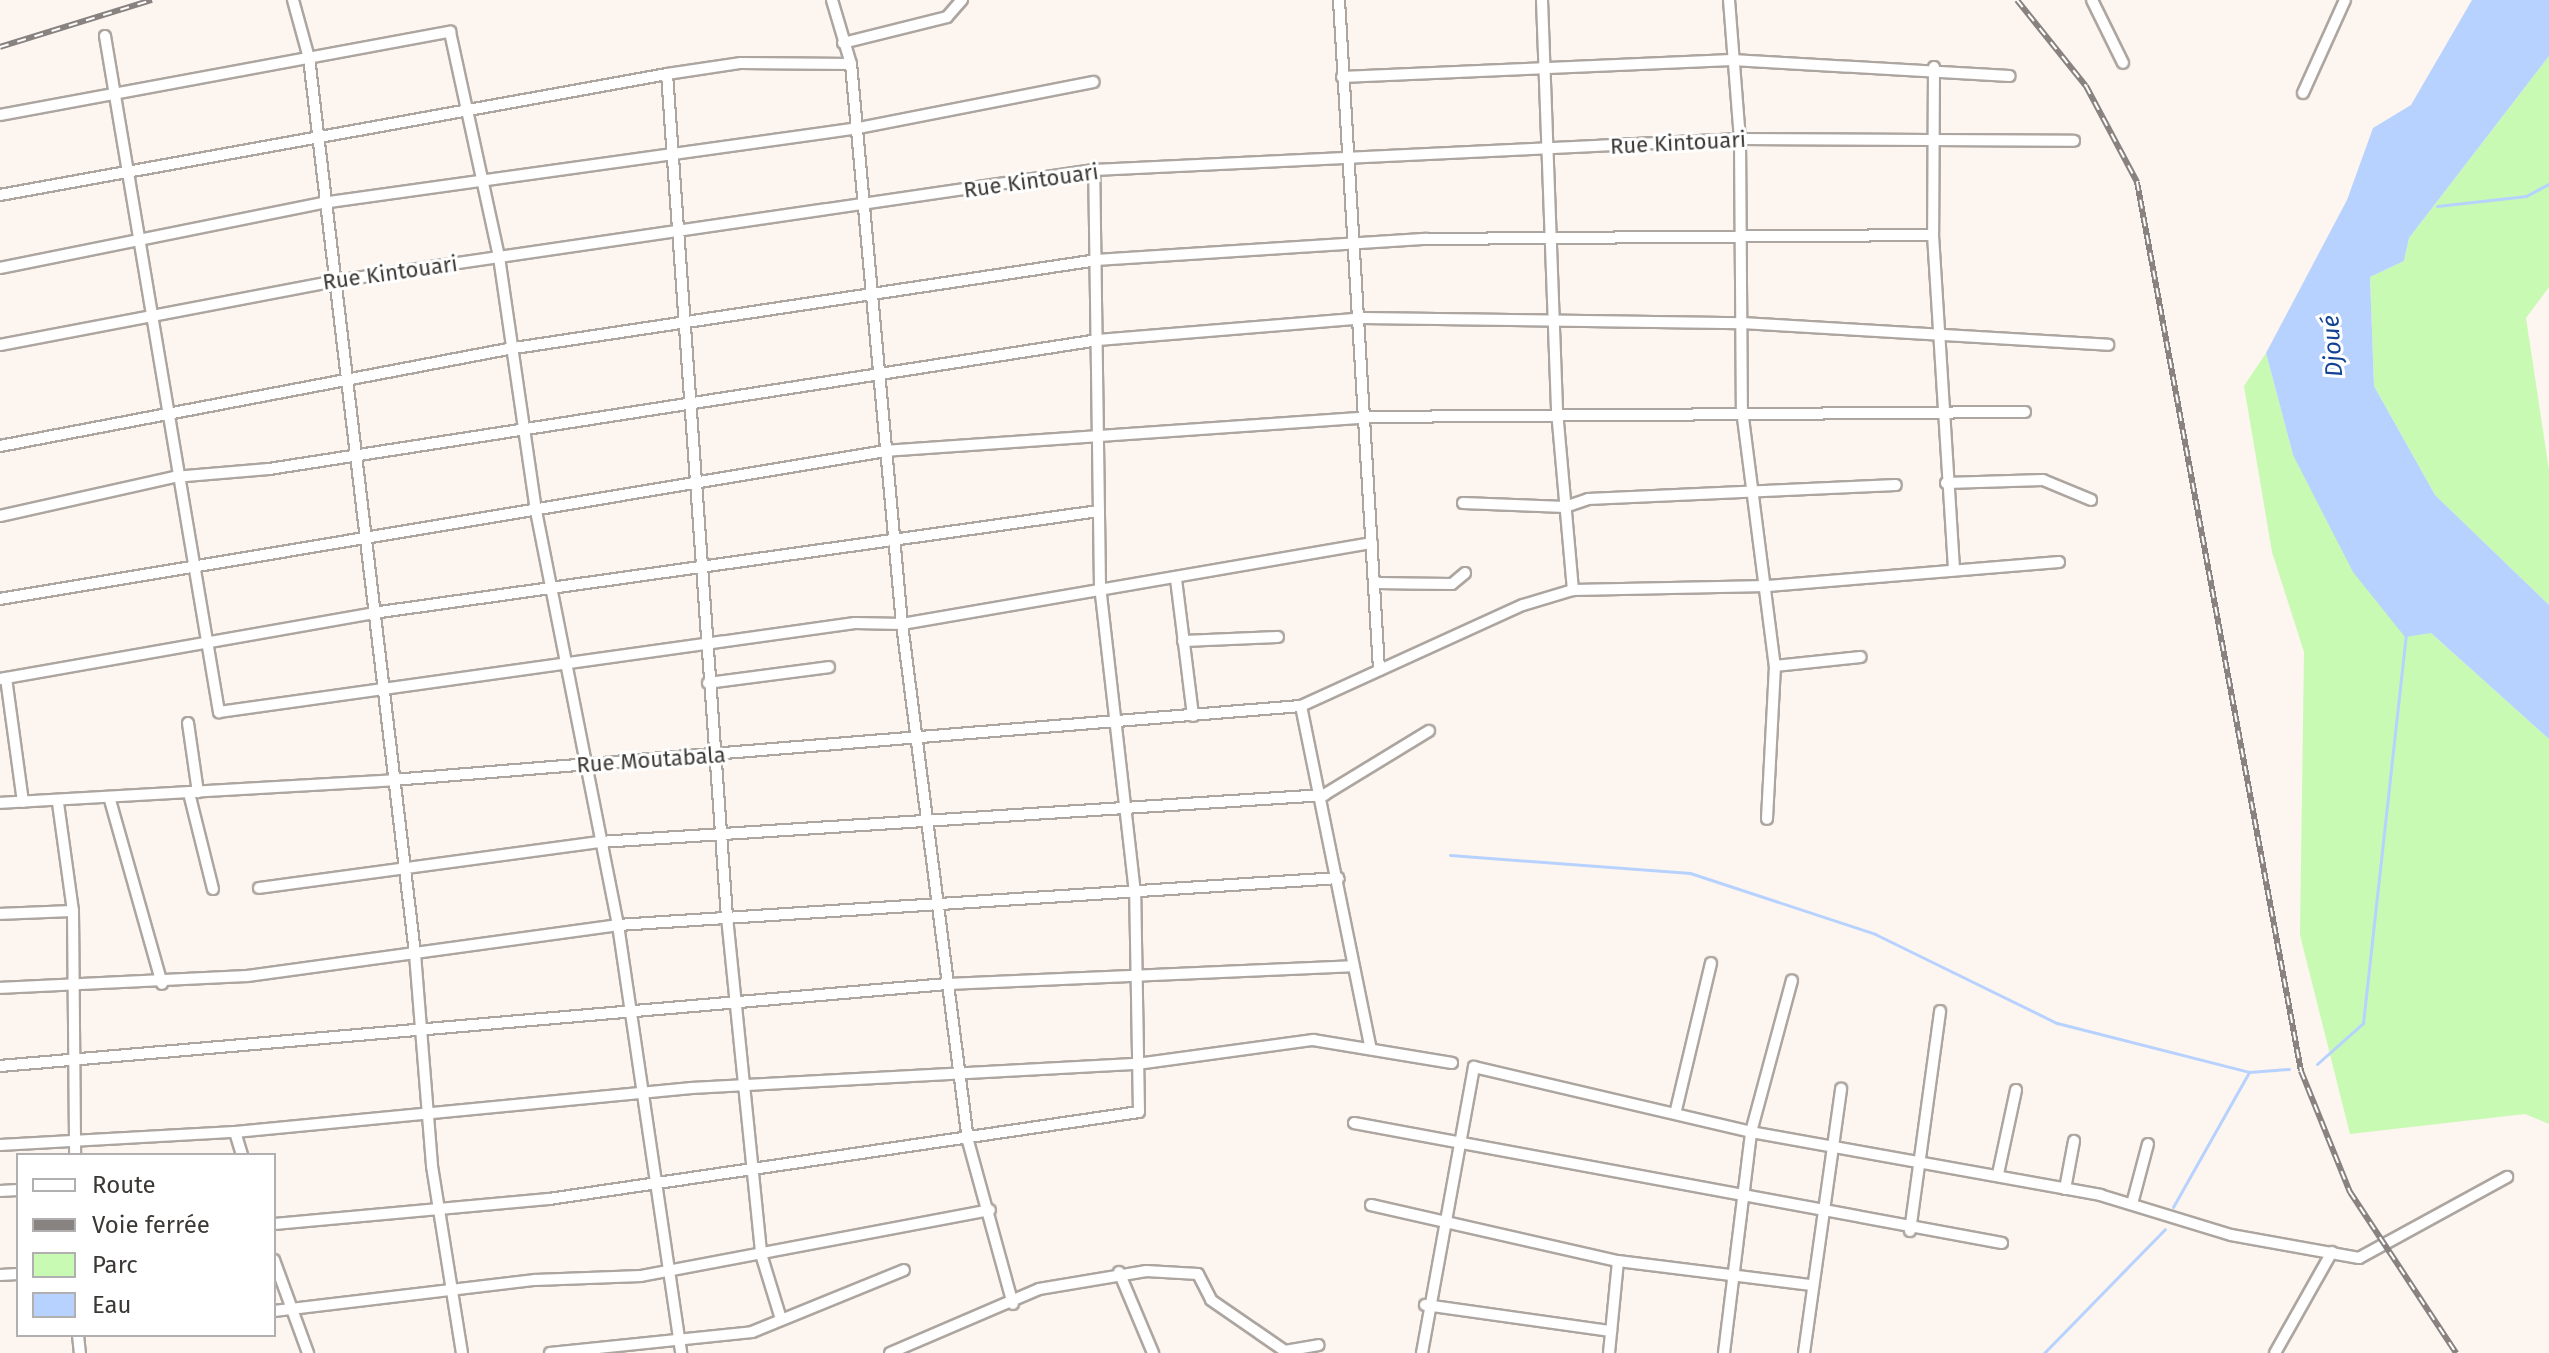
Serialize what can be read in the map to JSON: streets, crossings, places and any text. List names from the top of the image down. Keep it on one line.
{"streets":{"street":["Rue Kintouari","Rue Moutabala"]},"water":["Djoué"],"legend":["Route","Voie ferrée","Parc","Eau"]}
